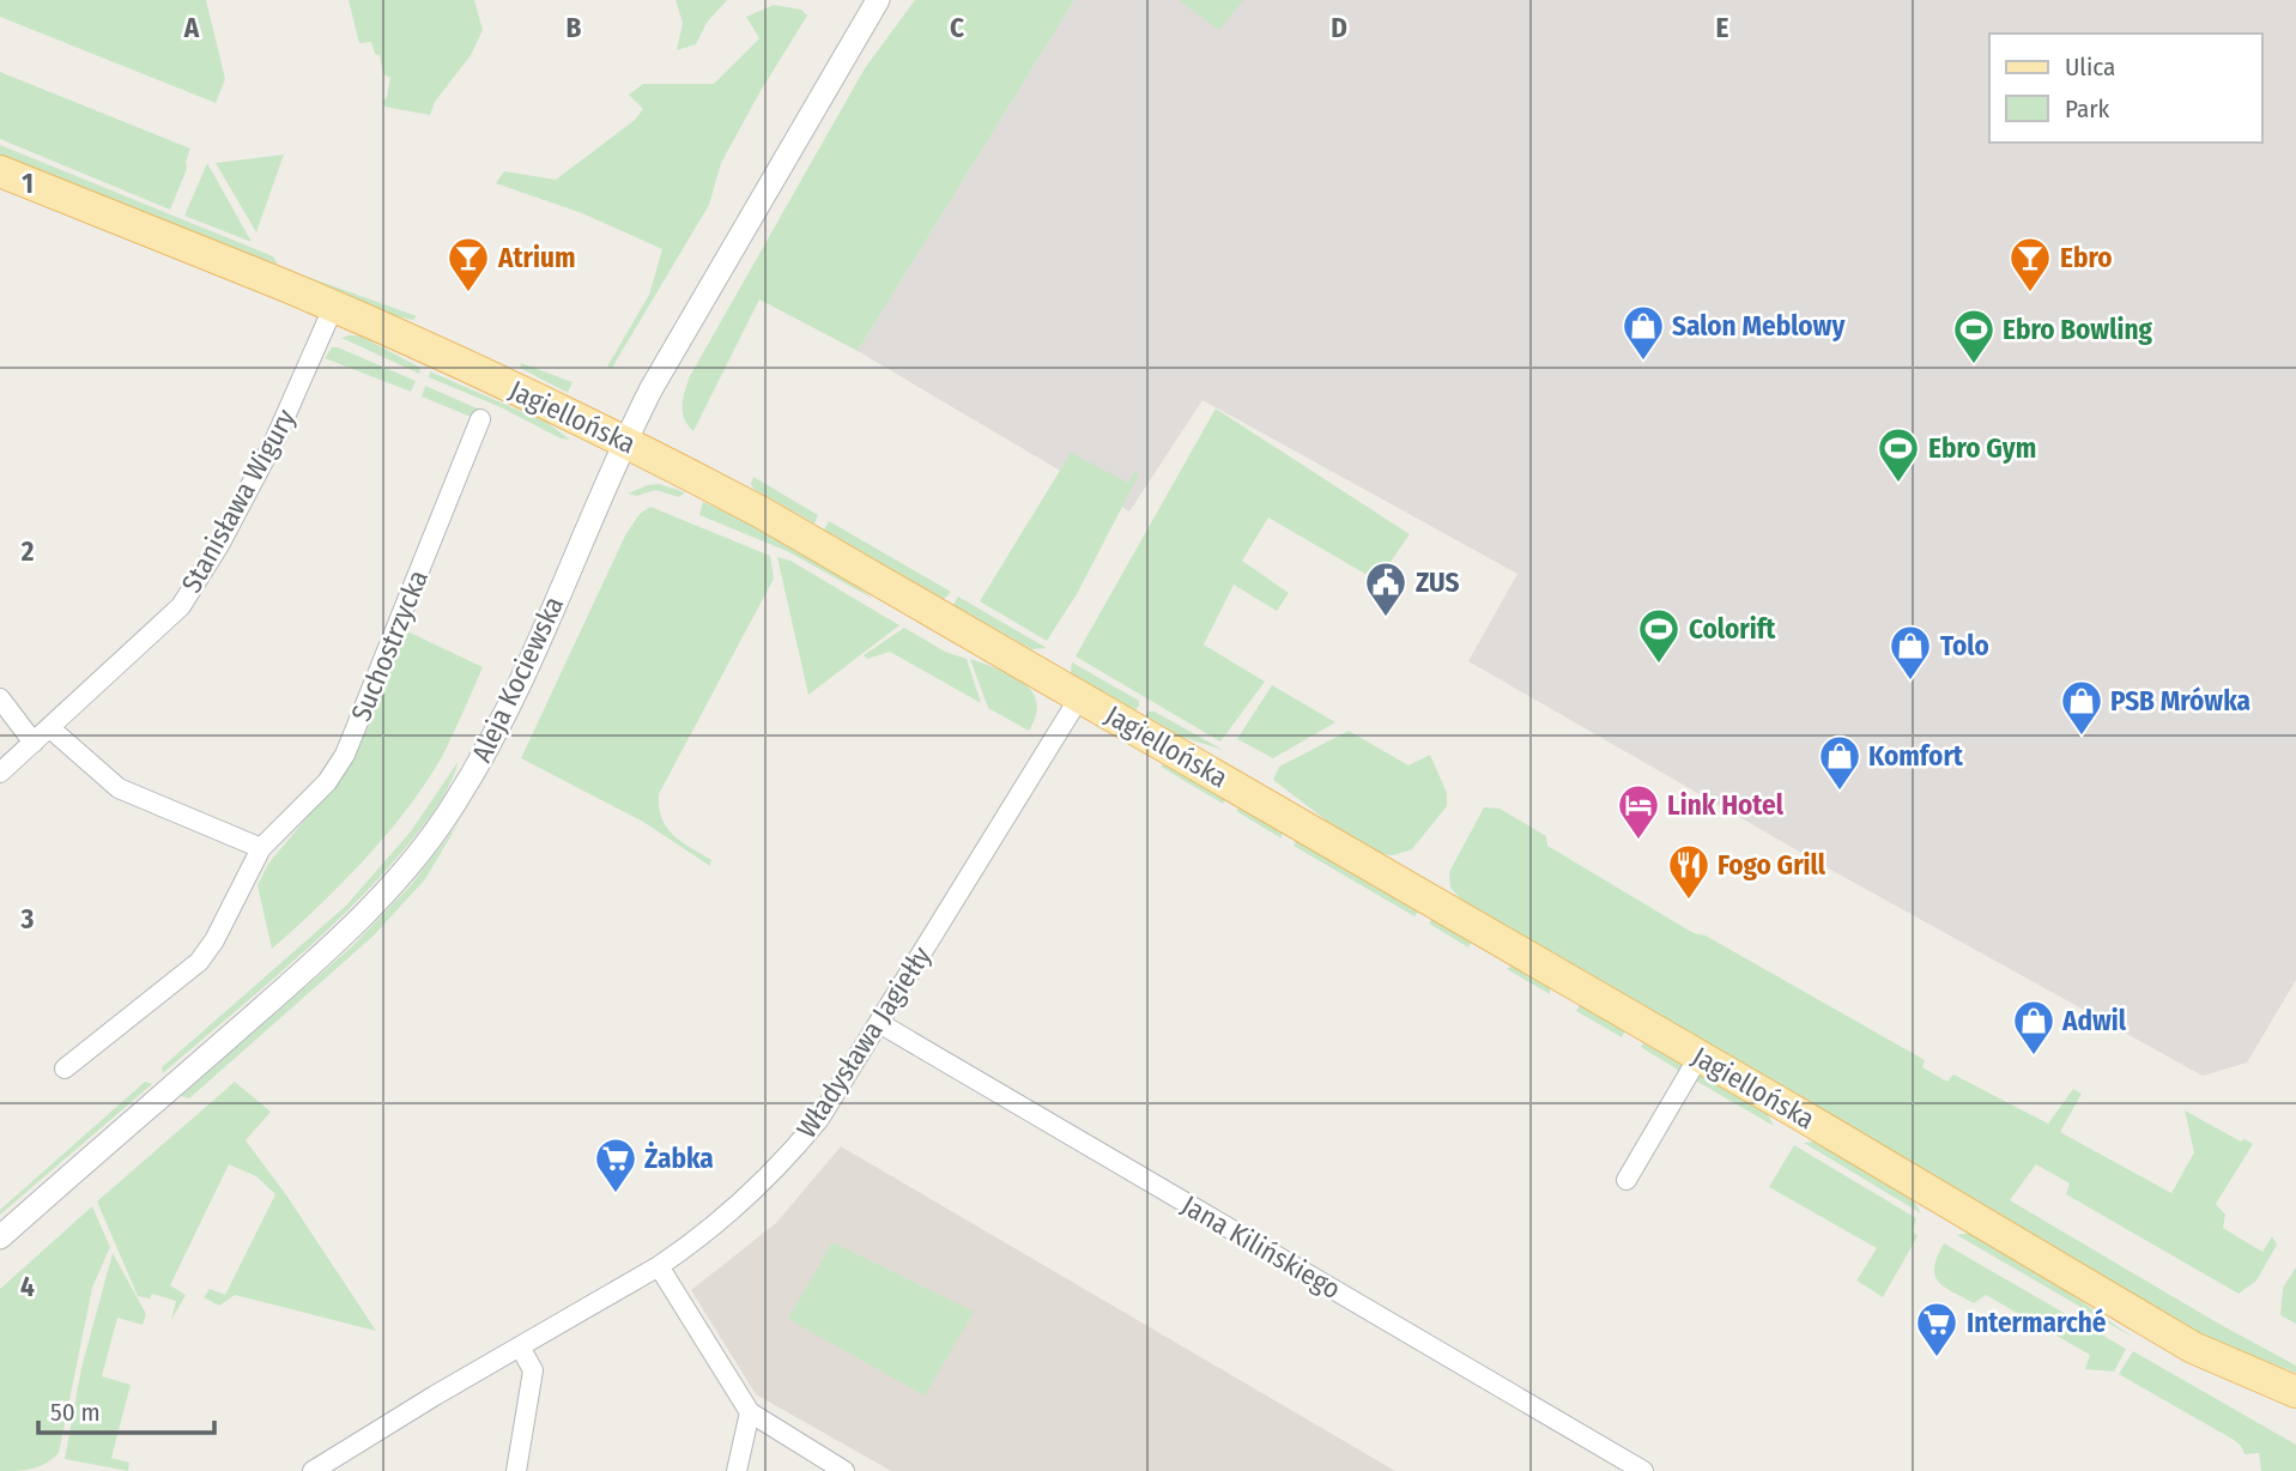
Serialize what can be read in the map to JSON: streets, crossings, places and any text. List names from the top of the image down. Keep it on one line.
{"streets":{"main road":["Jagiellońska"],"street":["Stanisława Wigury","Suchostrzycka","Aleja Kociewska","Władysława Jagiełły","Jana Kilińskiego"]},"crossings":[["Jagiellońska","Stanisława Wigury"],["Jagiellońska","Aleja Kociewska"],["Jagiellońska","Władysława Jagiełły"],["Władysława Jagiełły","Jana Kilińskiego"]],"places":{"bar":["Atrium","Ebro"],"shop":["Salon Meblowy","Tolo","PSB Mrówka","Komfort","Adwil"],"sports":["Ebro Bowling","Ebro Gym","Colorift"],"public building":["ZUS"],"hotel":["Link Hotel"],"restaurant":["Fogo Grill"],"supermarket":["Żabka","Intermarché"]},"legend":["Ulica","Park"],"scale_bar":"50 m","grid":{"columns":["A","B","C","D","E"],"rows":["1","2","3","4"]}}
